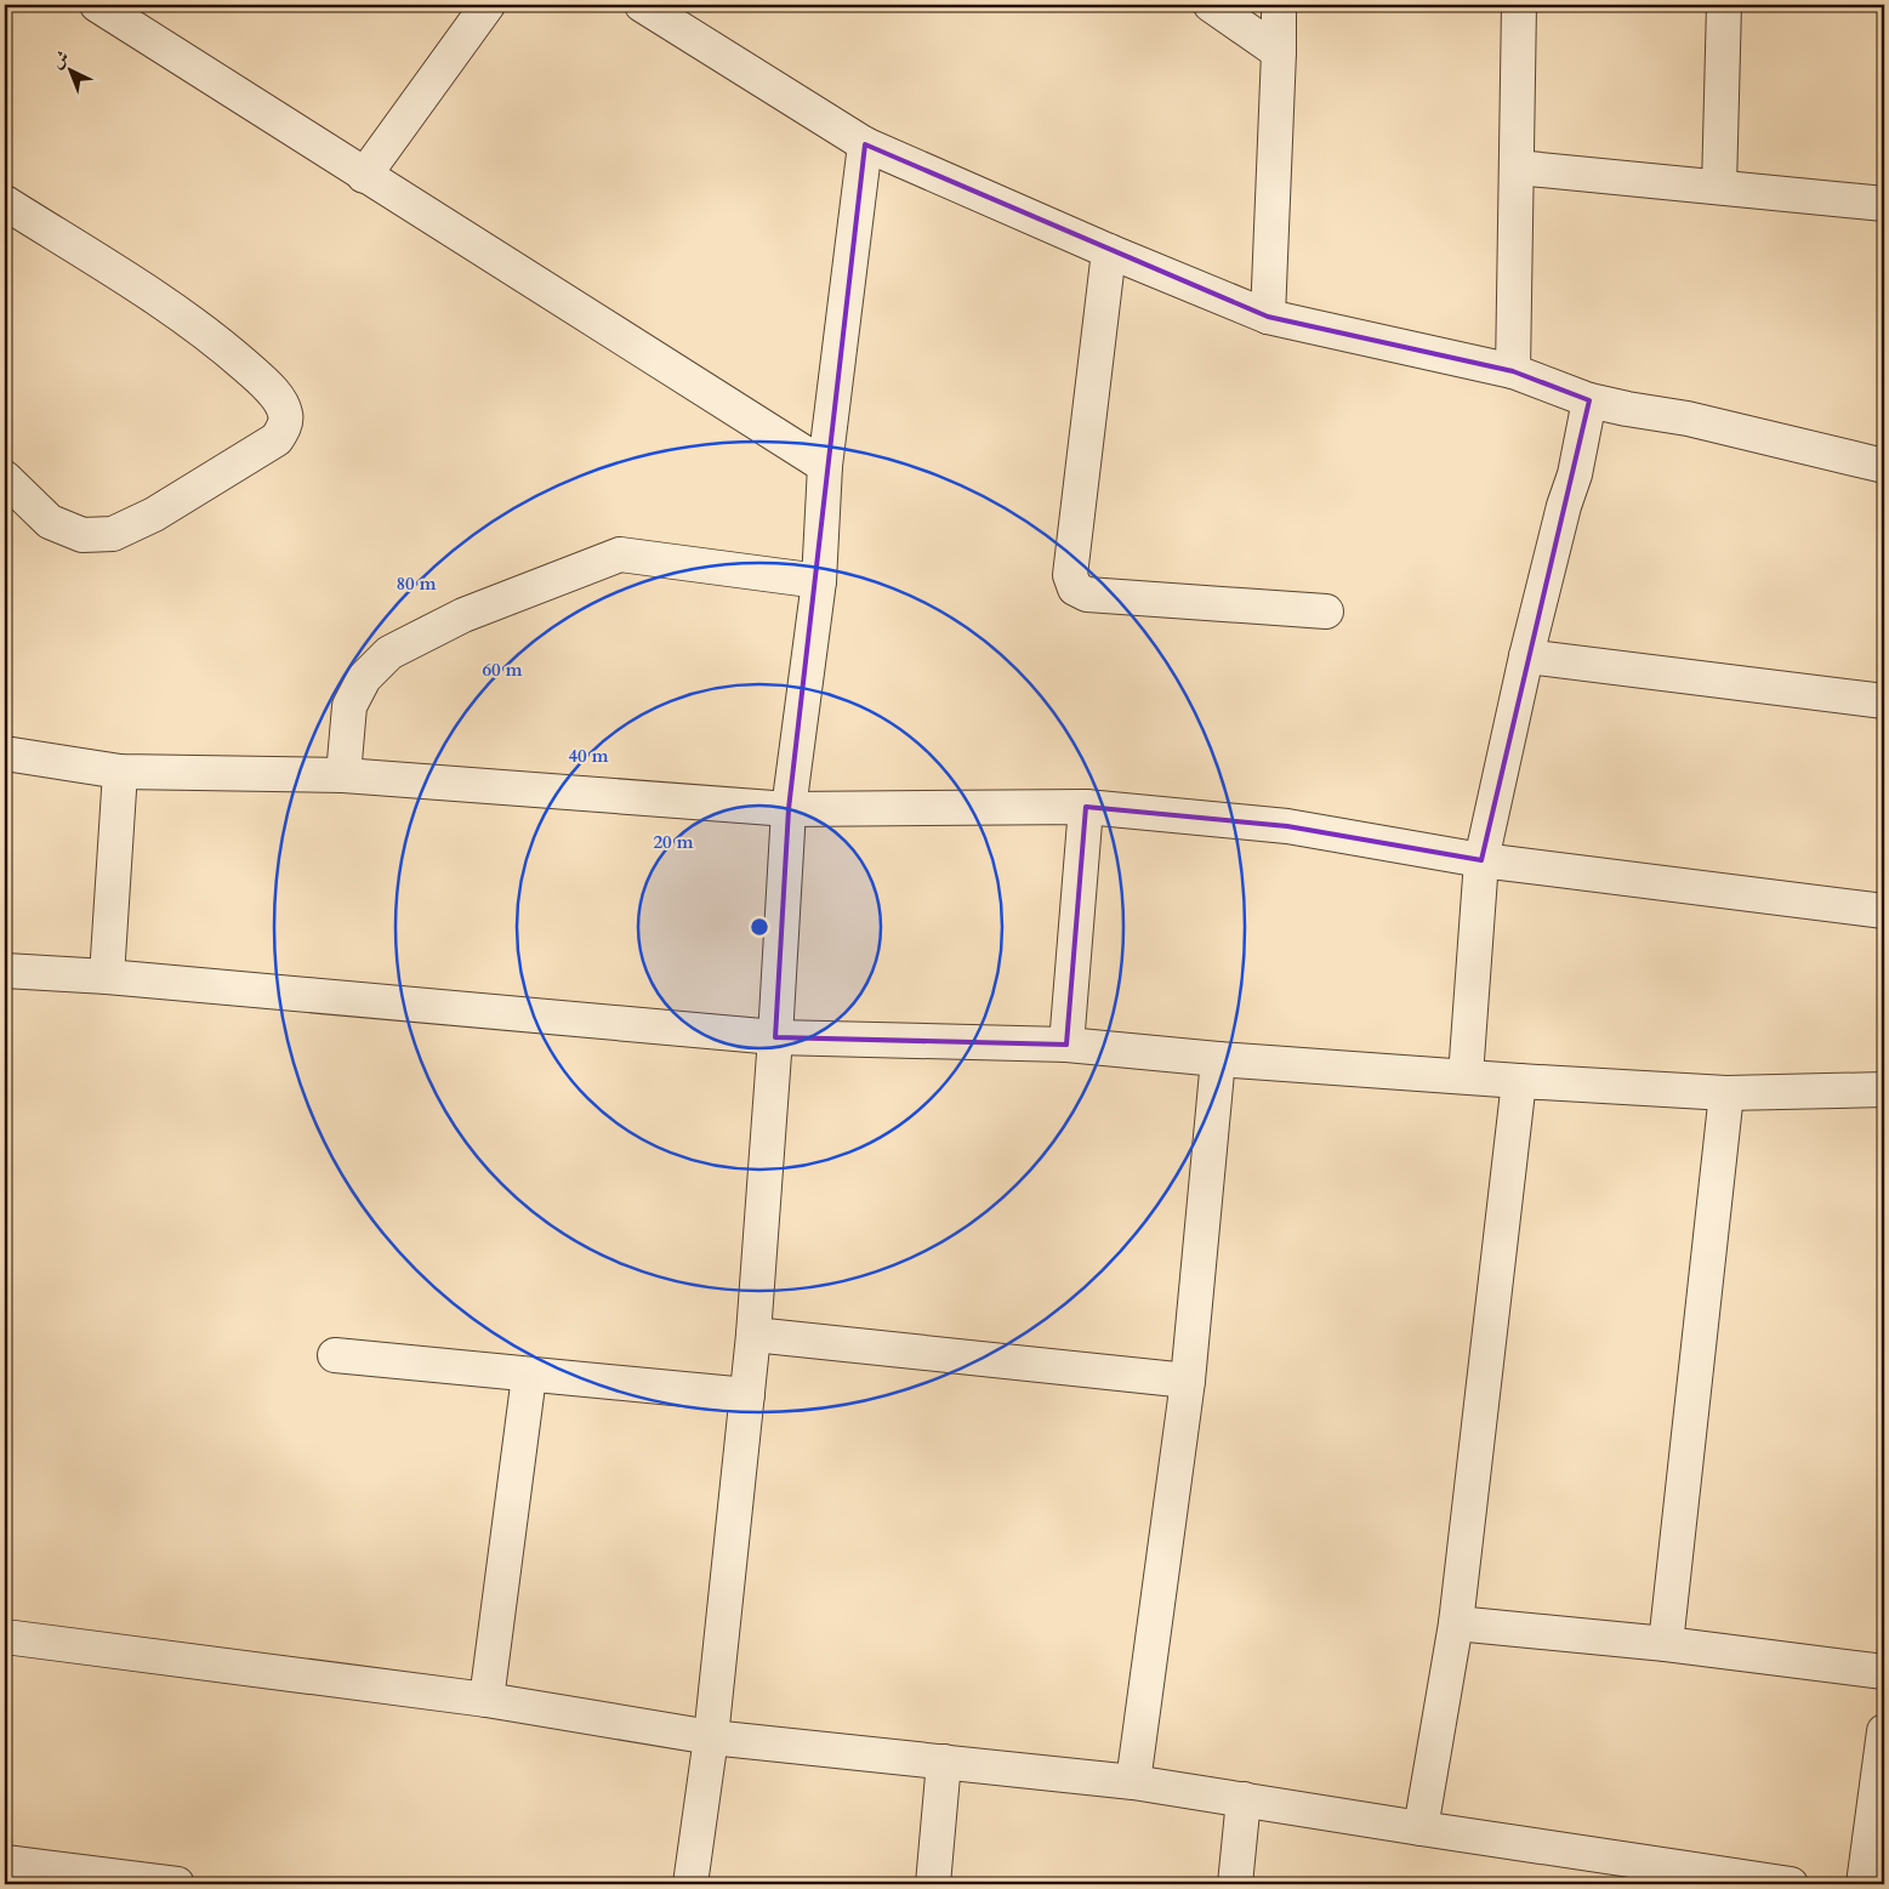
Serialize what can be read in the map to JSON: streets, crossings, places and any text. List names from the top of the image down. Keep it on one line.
{"north":"top left","rings":["80 m","60 m","40 m","20 m"]}
